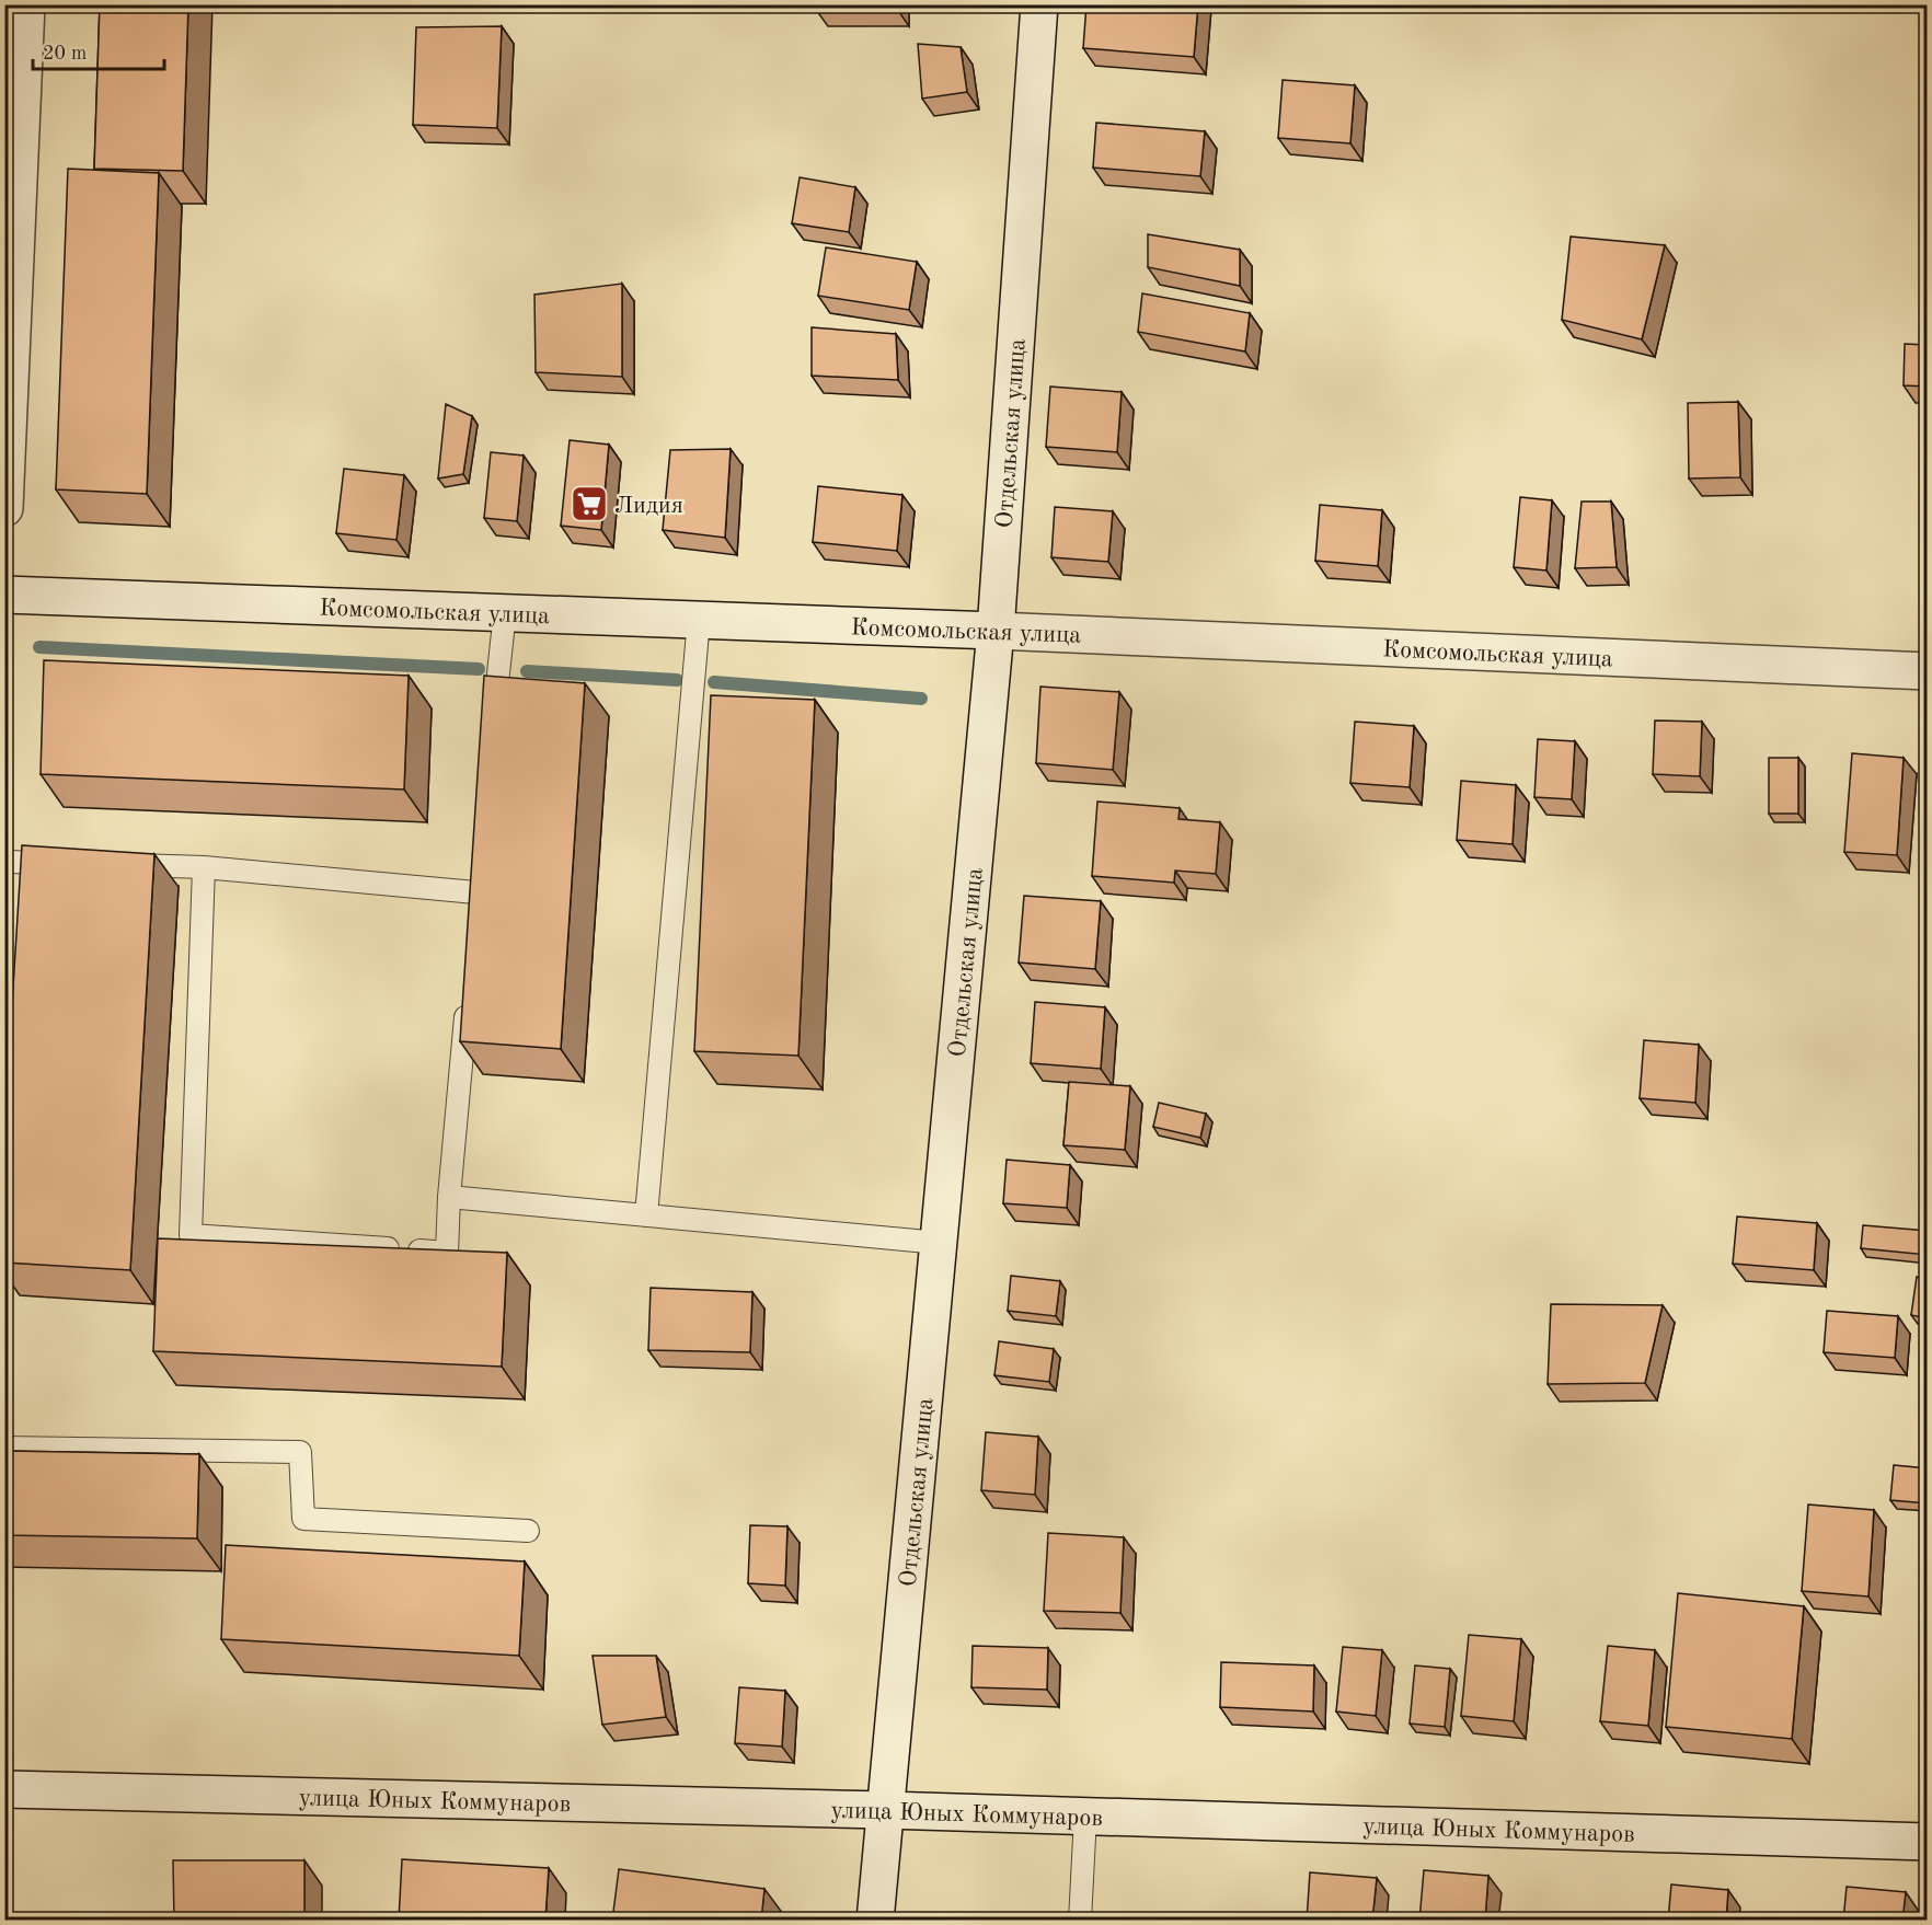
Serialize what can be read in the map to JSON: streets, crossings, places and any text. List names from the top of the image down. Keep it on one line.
{"streets":{"street":["Отдельская улица","Комсомольская улица","улица Юных Коммунаров"]},"crossings":[["Отдельская улица","Комсомольская улица"],["Отдельская улица","улица Юных Коммунаров"]],"places":{"supermarket":["Лидия"]},"scale_bar":"20 m"}
